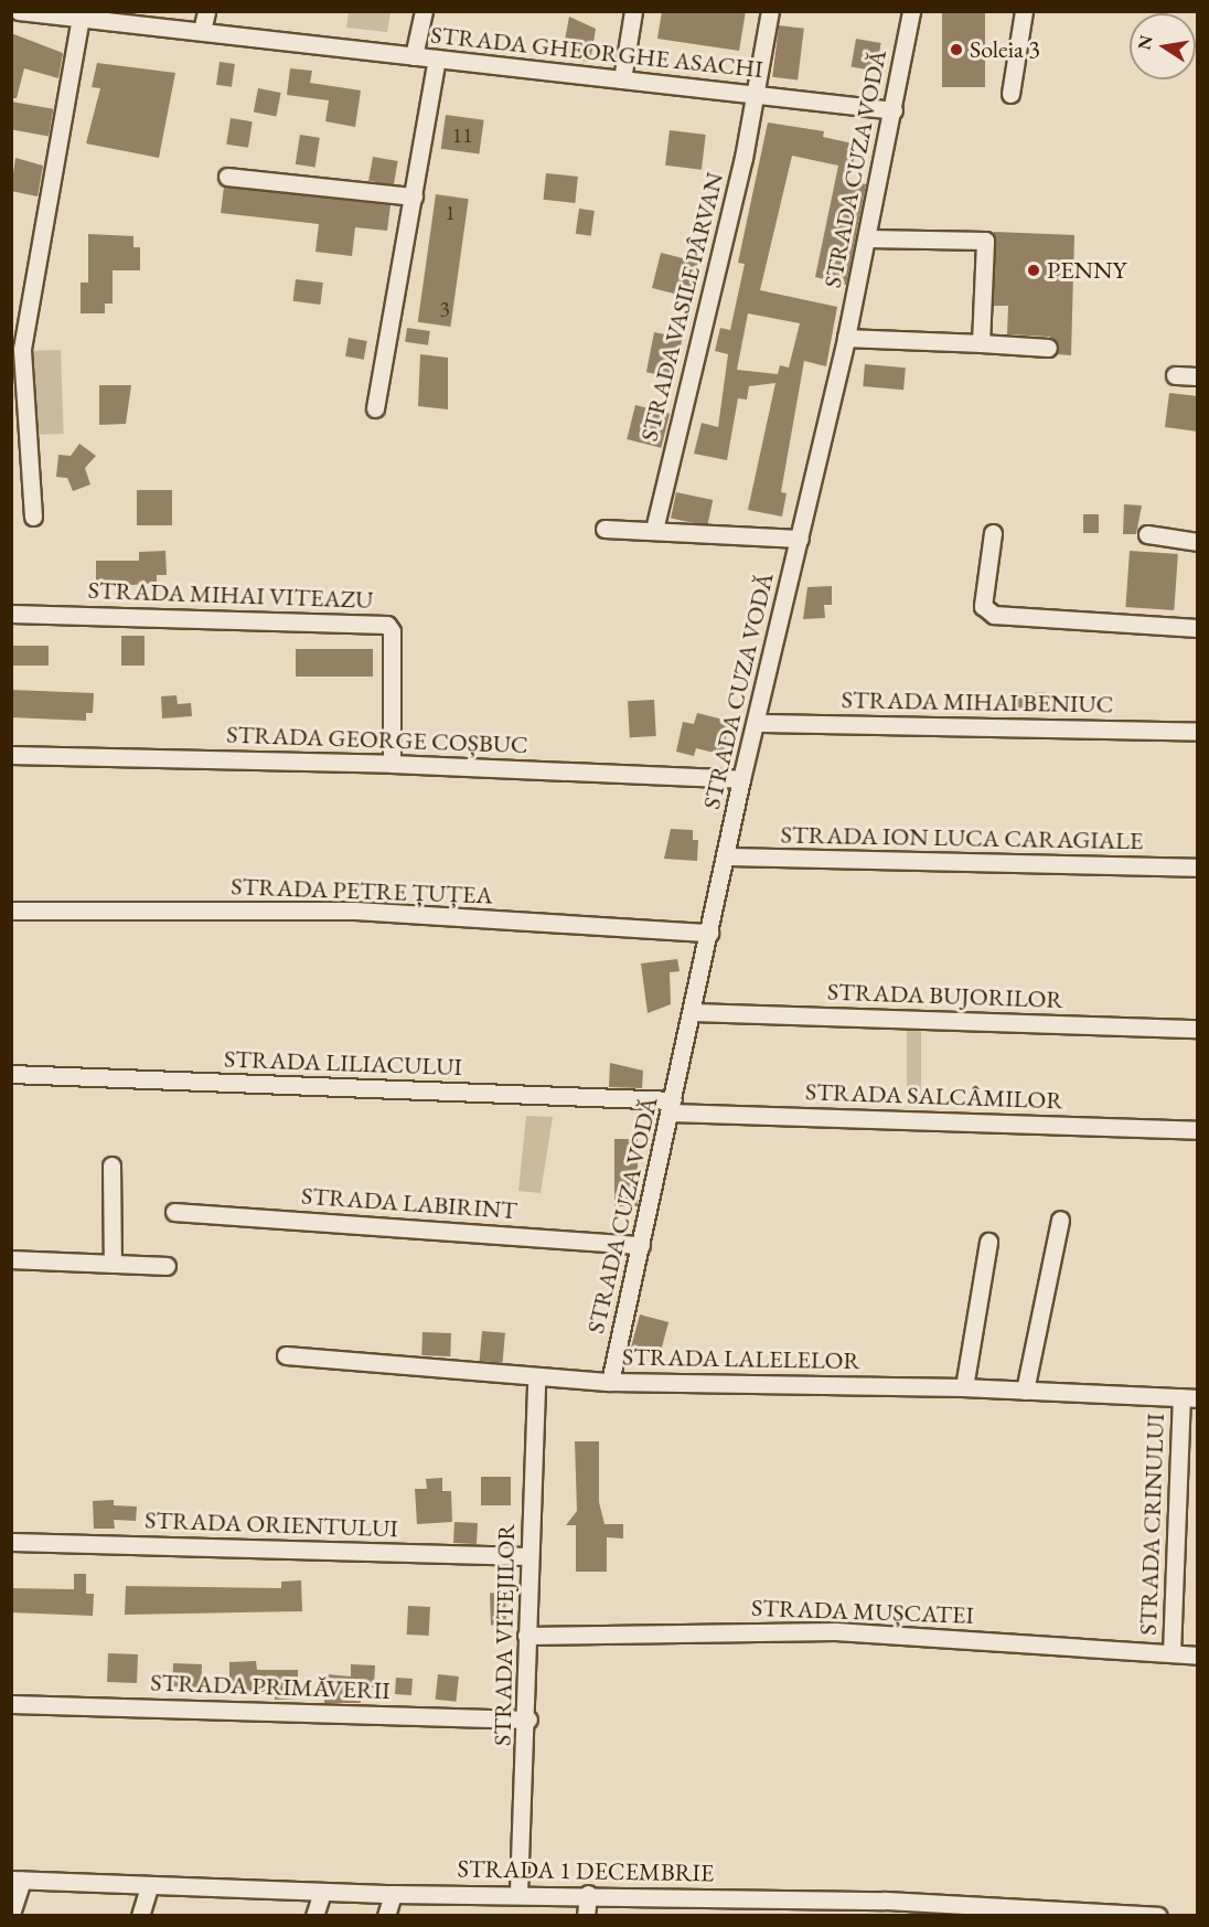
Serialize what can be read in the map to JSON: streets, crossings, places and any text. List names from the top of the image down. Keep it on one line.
{"streets":{"street":["STRADA GHEORGHE ASACHI","STRADA CUZA VODĂ","STRADA VASILE PÂRVAN","STRADA MIHAI VITEAZU","STRADA MIHAI BENIUC","STRADA GEORGE COȘBUC","STRADA ION LUCA CARAGIALE","STRADA PETRE ȚUȚEA","STRADA BUJORILOR","STRADA LILIACULUI","STRADA SALCÂMILOR","STRADA LABIRINT","STRADA LALELELOR","STRADA ORIENTULUI","STRADA CRINULUI","STRADA MUȘCATEI","STRADA VITEJILOR","STRADA PRIMĂVERII","STRADA 1 DECEMBRIE"]},"crossings":[["STRADA GHEORGHE ASACHI","STRADA CUZA VODĂ"],["STRADA GHEORGHE ASACHI","STRADA VASILE PÂRVAN"],["STRADA CUZA VODĂ","STRADA MIHAI BENIUC"],["STRADA CUZA VODĂ","STRADA GEORGE COȘBUC"],["STRADA CUZA VODĂ","STRADA ION LUCA CARAGIALE"],["STRADA CUZA VODĂ","STRADA PETRE ȚUȚEA"],["STRADA CUZA VODĂ","STRADA BUJORILOR"],["STRADA CUZA VODĂ","STRADA LILIACULUI"],["STRADA CUZA VODĂ","STRADA SALCÂMILOR"],["STRADA CUZA VODĂ","STRADA LABIRINT"],["STRADA CUZA VODĂ","STRADA LALELELOR"],["STRADA MIHAI VITEAZU","STRADA GEORGE COȘBUC"],["STRADA LILIACULUI","STRADA SALCÂMILOR"],["STRADA LALELELOR","STRADA CRINULUI"],["STRADA LALELELOR","STRADA VITEJILOR"],["STRADA ORIENTULUI","STRADA VITEJILOR"],["STRADA CRINULUI","STRADA MUȘCATEI"],["STRADA MUȘCATEI","STRADA VITEJILOR"],["STRADA VITEJILOR","STRADA PRIMĂVERII"],["STRADA VITEJILOR","STRADA 1 DECEMBRIE"]],"places":["Soleia 3","PENNY"],"house_numbers":["11","1","3"],"north":"left"}
